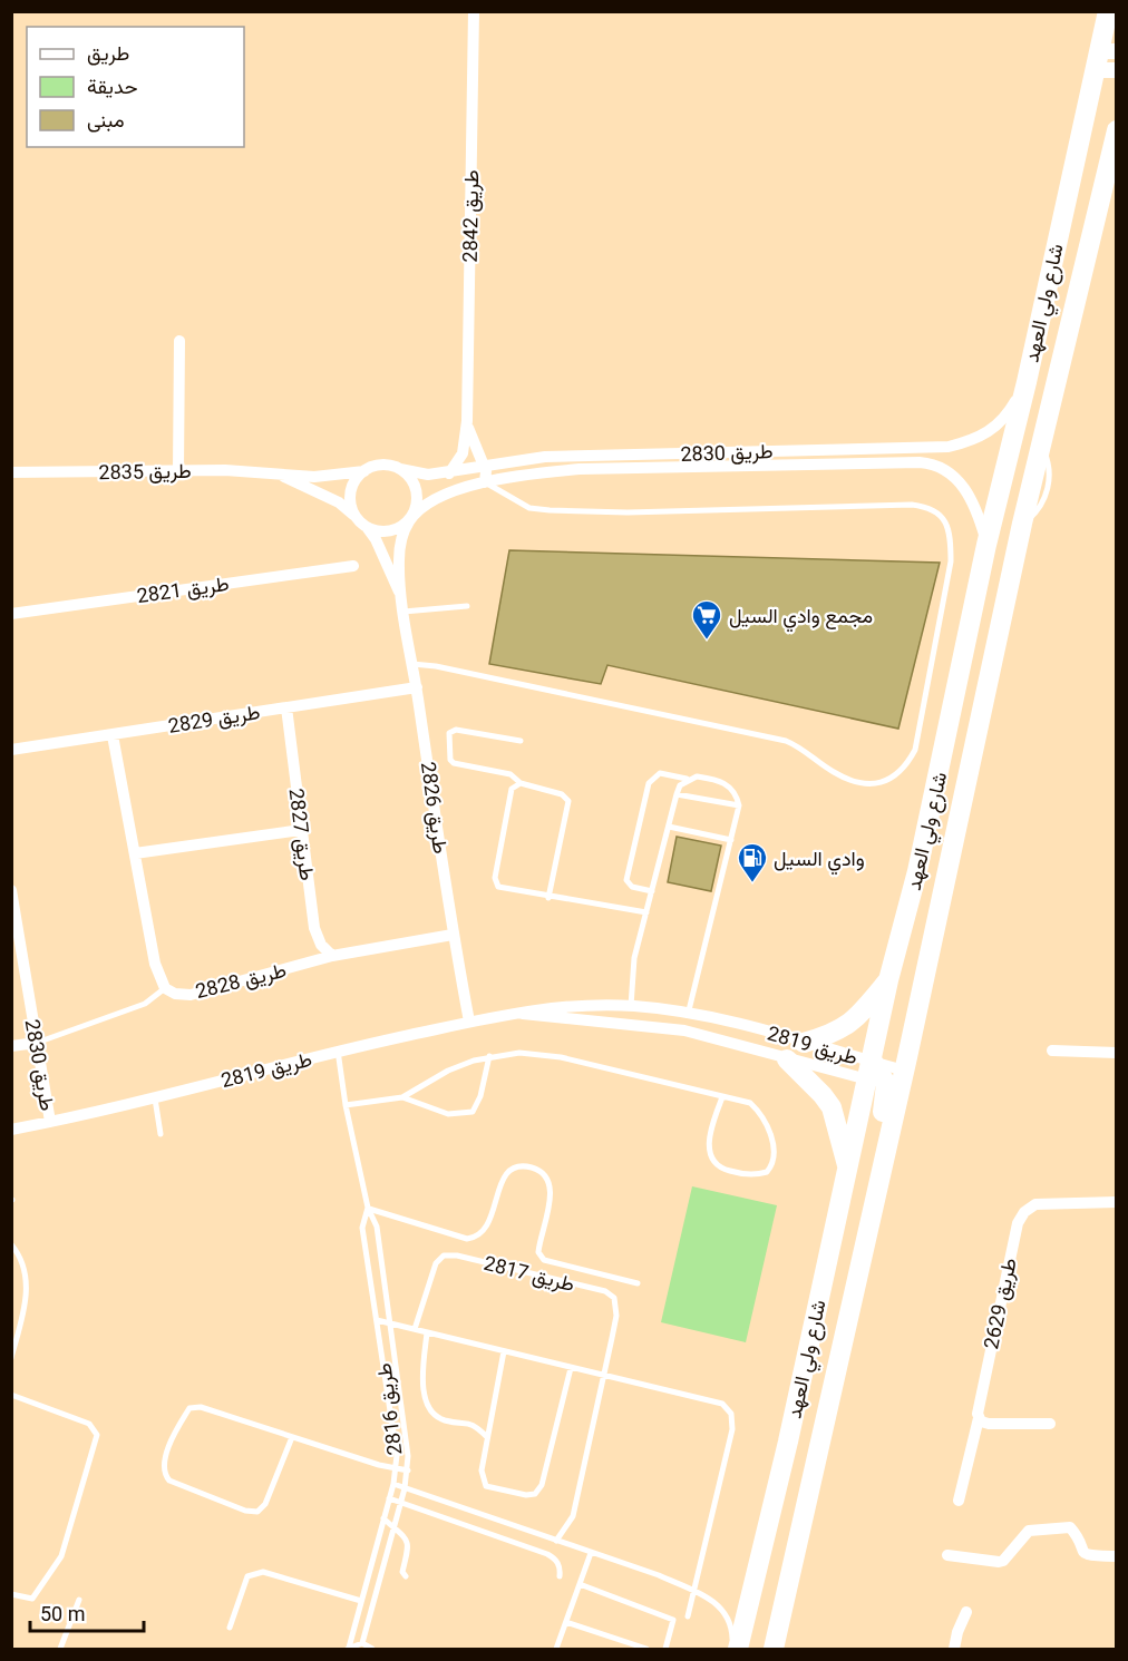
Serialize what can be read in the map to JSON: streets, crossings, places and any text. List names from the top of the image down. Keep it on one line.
{"streets":{"main road":["شارع ولي العهد"],"street":["طريق 2842","طريق 2830","طريق 2835","طريق 2821","طريق 2829","طريق 2826","طريق 2827","طريق 2828","طريق 2819","طريق 2629"],"lane":["طريق 2817","طريق 2816"]},"crossings":[["طريق 2842","طريق 2830"],["شارع ولي العهد","طريق 2830"],["شارع ولي العهد","طريق 2819"],["طريق 2830","طريق 2835"],["طريق 2830","طريق 2826"],["طريق 2830","طريق 2819"],["طريق 2835","طريق 2826"],["طريق 2829","طريق 2826"],["طريق 2829","طريق 2827"],["طريق 2829","طريق 2828"],["طريق 2826","طريق 2828"],["طريق 2826","طريق 2819"],["طريق 2827","طريق 2828"],["طريق 2819","طريق 2816"]],"places":{"supermarket":["مجمع وادي السيل"],"fuel station":["وادي السيل"]},"legend":["طريق","حديقة","مبنى"],"scale_bar":"50 m"}
